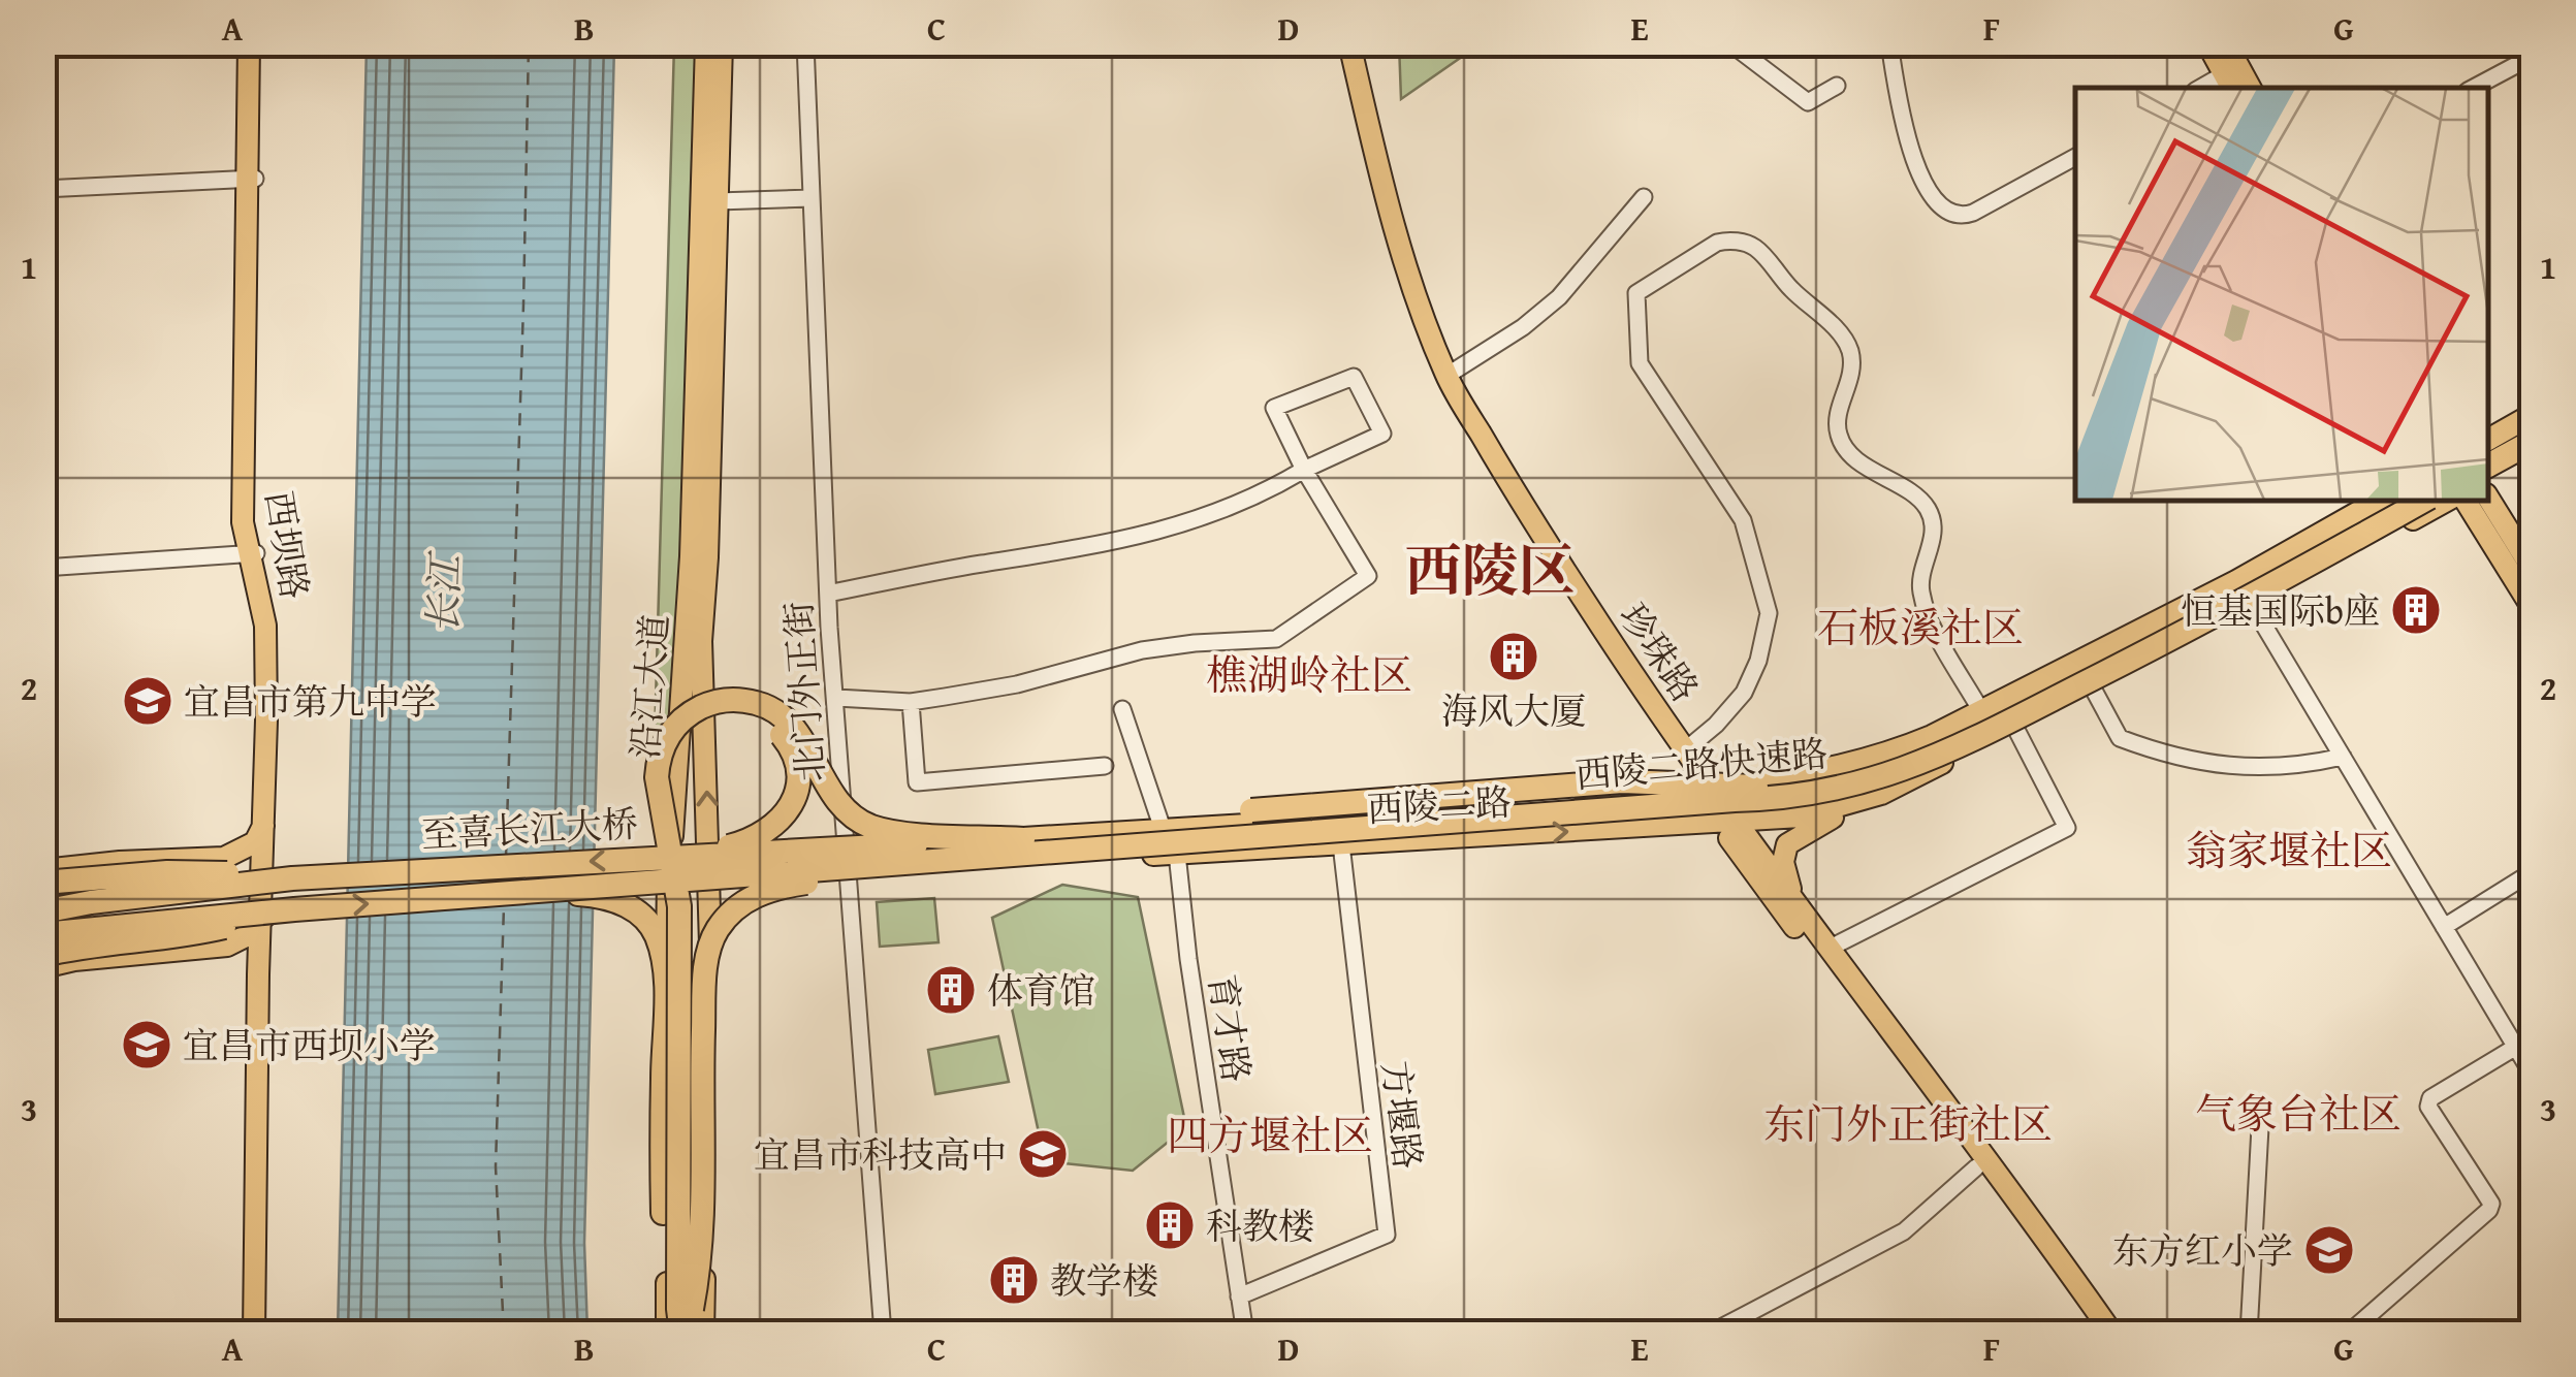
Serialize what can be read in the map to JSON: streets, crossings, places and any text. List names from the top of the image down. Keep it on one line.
{"streets":{"highway":["西陵二路快速路","至喜长江大桥"],"main road":["西坝路","珍珠路","沿江大道","西陵二路"],"street":["北门外正街","育才路","方堰路"]},"crossings":[["西坝路","至喜长江大桥"],["珍珠路","西陵二路"],["沿江大道","西陵二路"],["沿江大道","至喜长江大桥"],["北门外正街","西陵二路"],["西陵二路快速路","至喜长江大桥"],["西陵二路","育才路"],["西陵二路","方堰路"],["育才路","方堰路"]],"districts":["西陵区","石板溪社区","樵湖岭社区","翁家堰社区","气象台社区","东门外正街社区","四方堰社区"],"water":["长江"],"places":{"building":["恒基国际b座","海风大厦","体育馆","科教楼","教学楼"],"school or university":["宜昌市第九中学","宜昌市西坝小学","宜昌市科技高中","东方红小学"]},"grid":{"columns":["A","B","C","D","E","F","G"],"rows":["1","2","3"]}}
